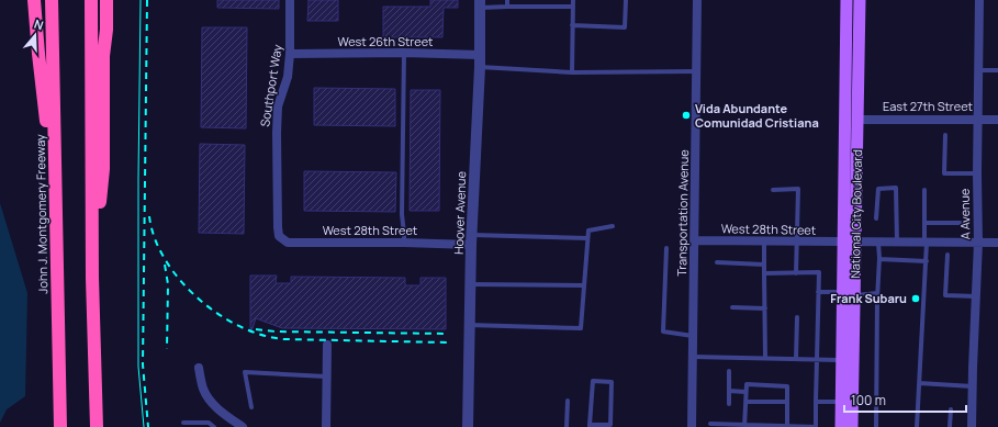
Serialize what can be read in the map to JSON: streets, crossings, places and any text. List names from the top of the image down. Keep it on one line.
{"streets":{"highway":["John J. Montgomery Freeway"],"main road":["National City Boulevard"],"street":["West 26th Street","Southport Way","East 27th Street","Hoover Avenue","Transportation Avenue","A Avenue","West 28th Street"]},"crossings":[["West 26th Street","Southport Way"],["West 26th Street","Hoover Avenue"],["Southport Way","West 28th Street"],["East 27th Street","National City Boulevard"],["East 27th Street","A Avenue"],["Hoover Avenue","West 28th Street"],["Transportation Avenue","West 28th Street"],["National City Boulevard","West 28th Street"],["A Avenue","West 28th Street"]],"places":["Vida Abundante Comunidad Cristiana","Frank Subaru"],"scale_bar":"100 m","north":"top"}
